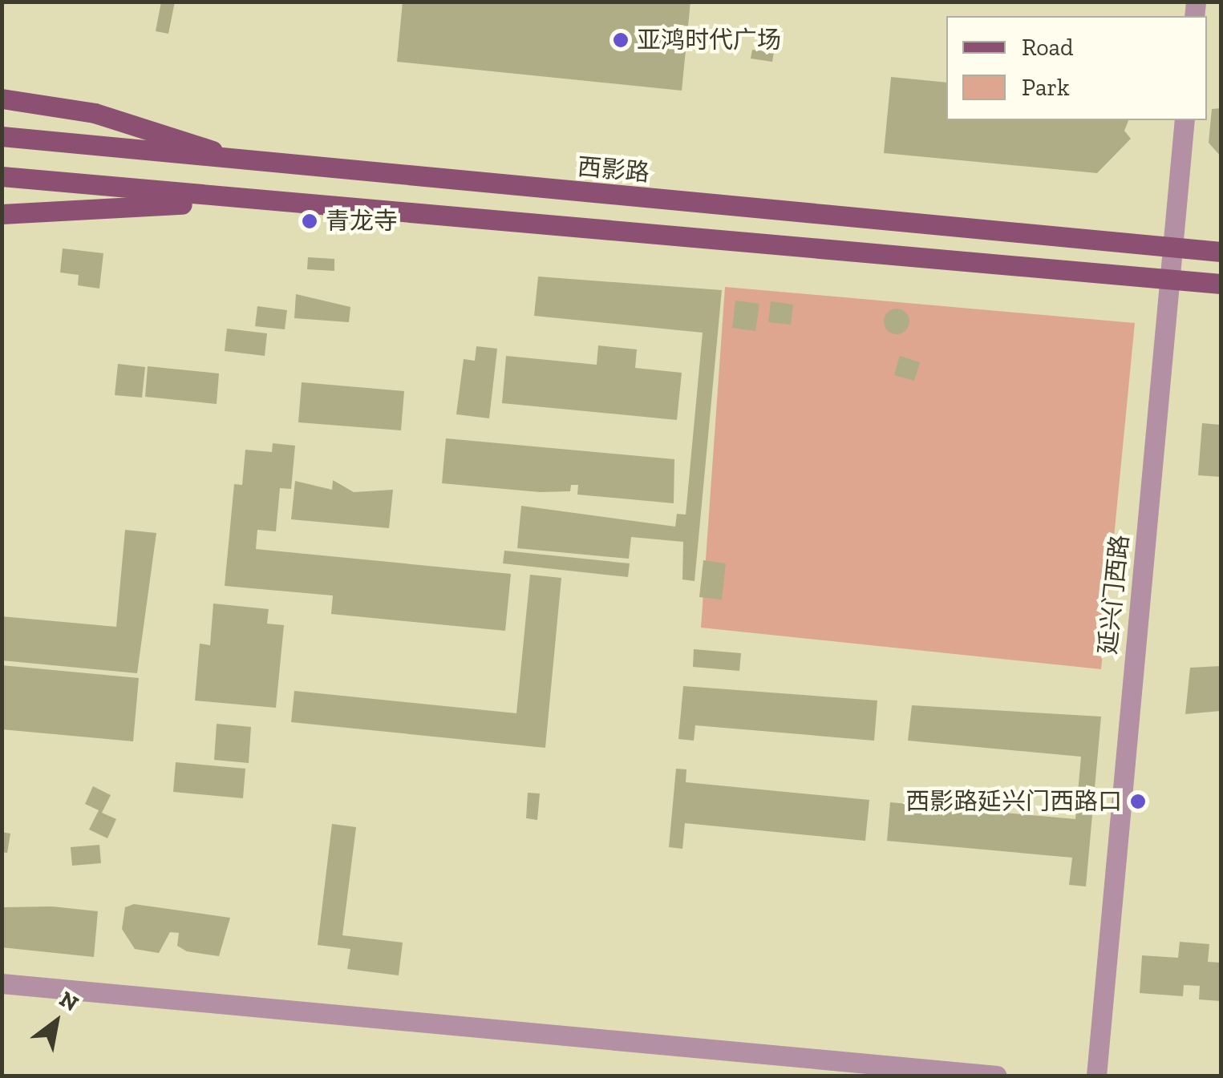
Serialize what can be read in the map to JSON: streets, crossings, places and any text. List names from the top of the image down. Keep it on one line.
{"streets":{"main road":["西影路"],"street":["延兴门西路"]},"crossings":[["西影路","延兴门西路"]],"places":["亚鸿时代广场","青龙寺","西影路延兴门西路口"],"legend":["Road","Park"],"north":"top right"}
